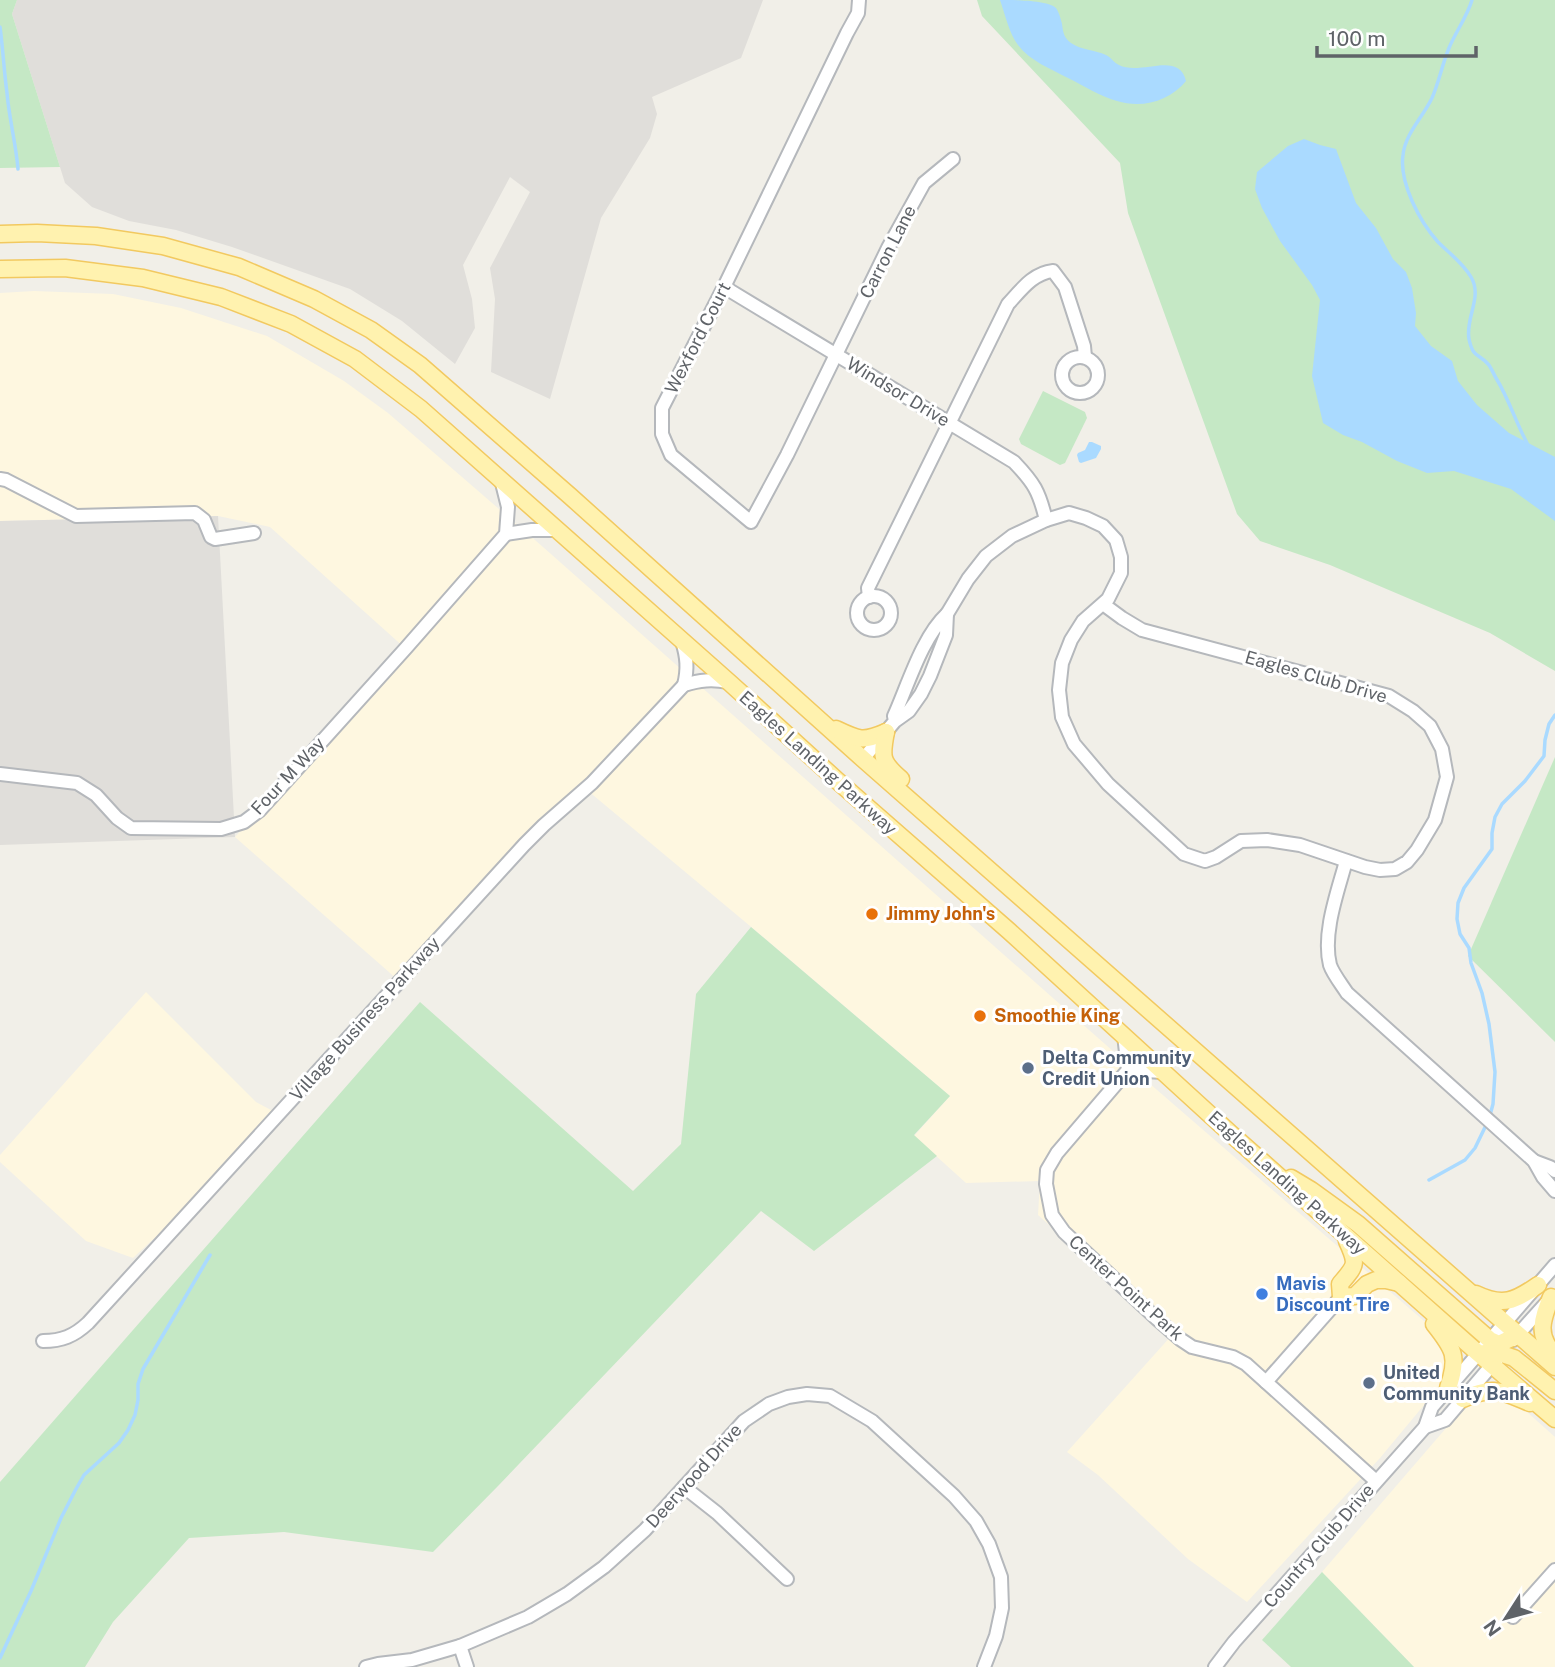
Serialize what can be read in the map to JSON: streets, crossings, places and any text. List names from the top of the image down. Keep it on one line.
{"streets":{"main road":["Eagles Landing Parkway"],"street":["Carron Lane","Wexford Court","Windsor Drive","Eagles Club Drive","Four M Way","Village Business Parkway","Center Point Park","Deerwood Drive","Country Club Drive"]},"crossings":[["Carron Lane","Wexford Court"],["Carron Lane","Windsor Drive"],["Wexford Court","Windsor Drive"],["Eagles Landing Parkway","Country Club Drive"],["Center Point Park","Country Club Drive"]],"places":["Jimmy John's","Smoothie King","Delta Community Credit Union","Mavis Discount Tire","United Community Bank"],"scale_bar":"100 m","north":"bottom left"}
